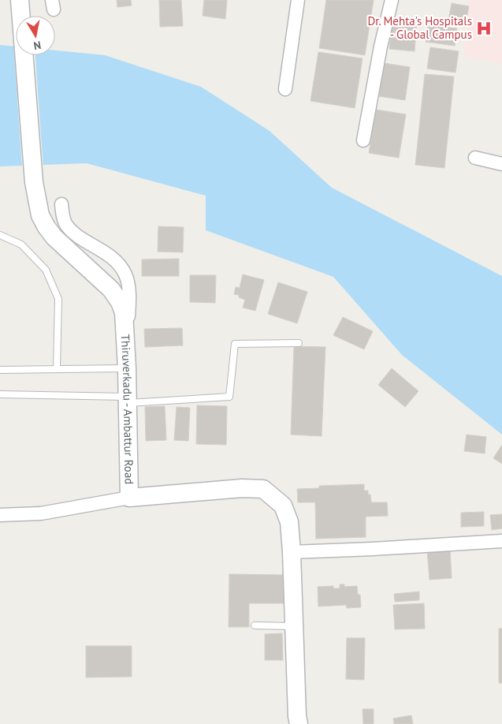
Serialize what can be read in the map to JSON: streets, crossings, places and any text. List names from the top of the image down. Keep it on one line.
{"streets":{"main road":["Thiruverkadu - Ambattur Road"]},"places":{"hospital":["Dr. Mehta's Hospitals - Global Campus"]},"north":"bottom"}
